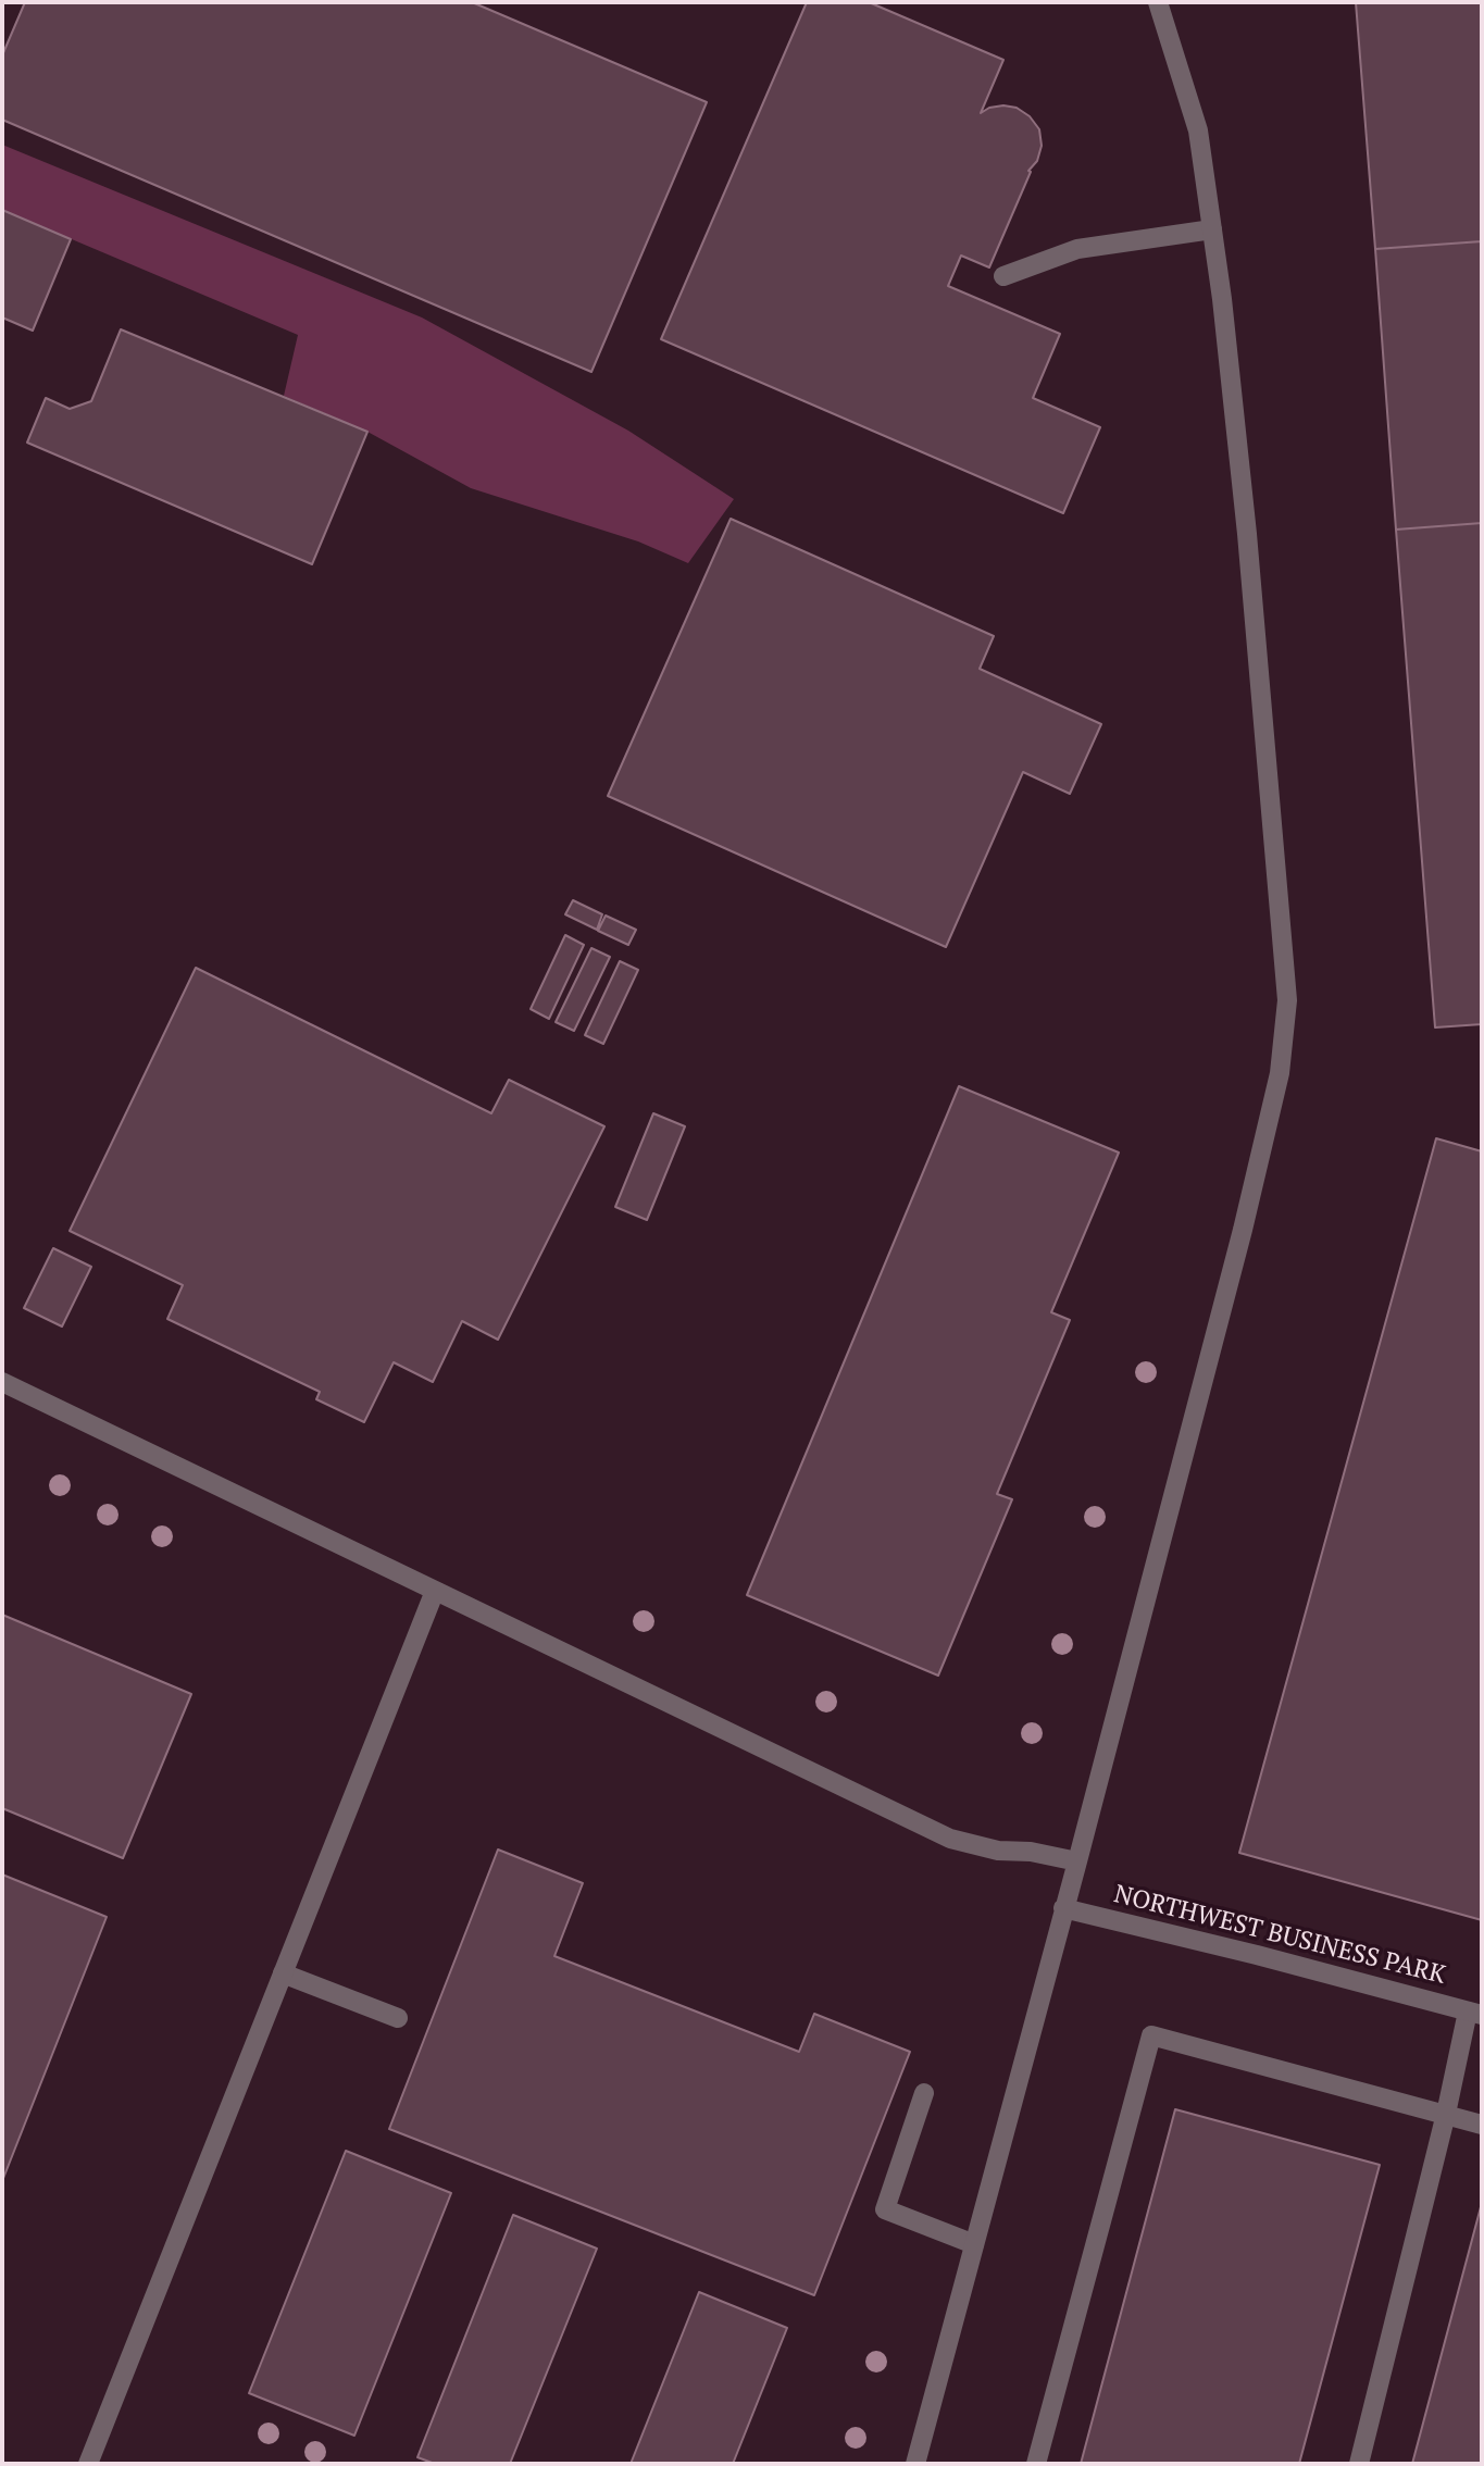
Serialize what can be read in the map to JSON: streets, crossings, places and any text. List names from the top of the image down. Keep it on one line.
{"streets":{"street":["NORTHWEST BUSINESS PARK"]}}
